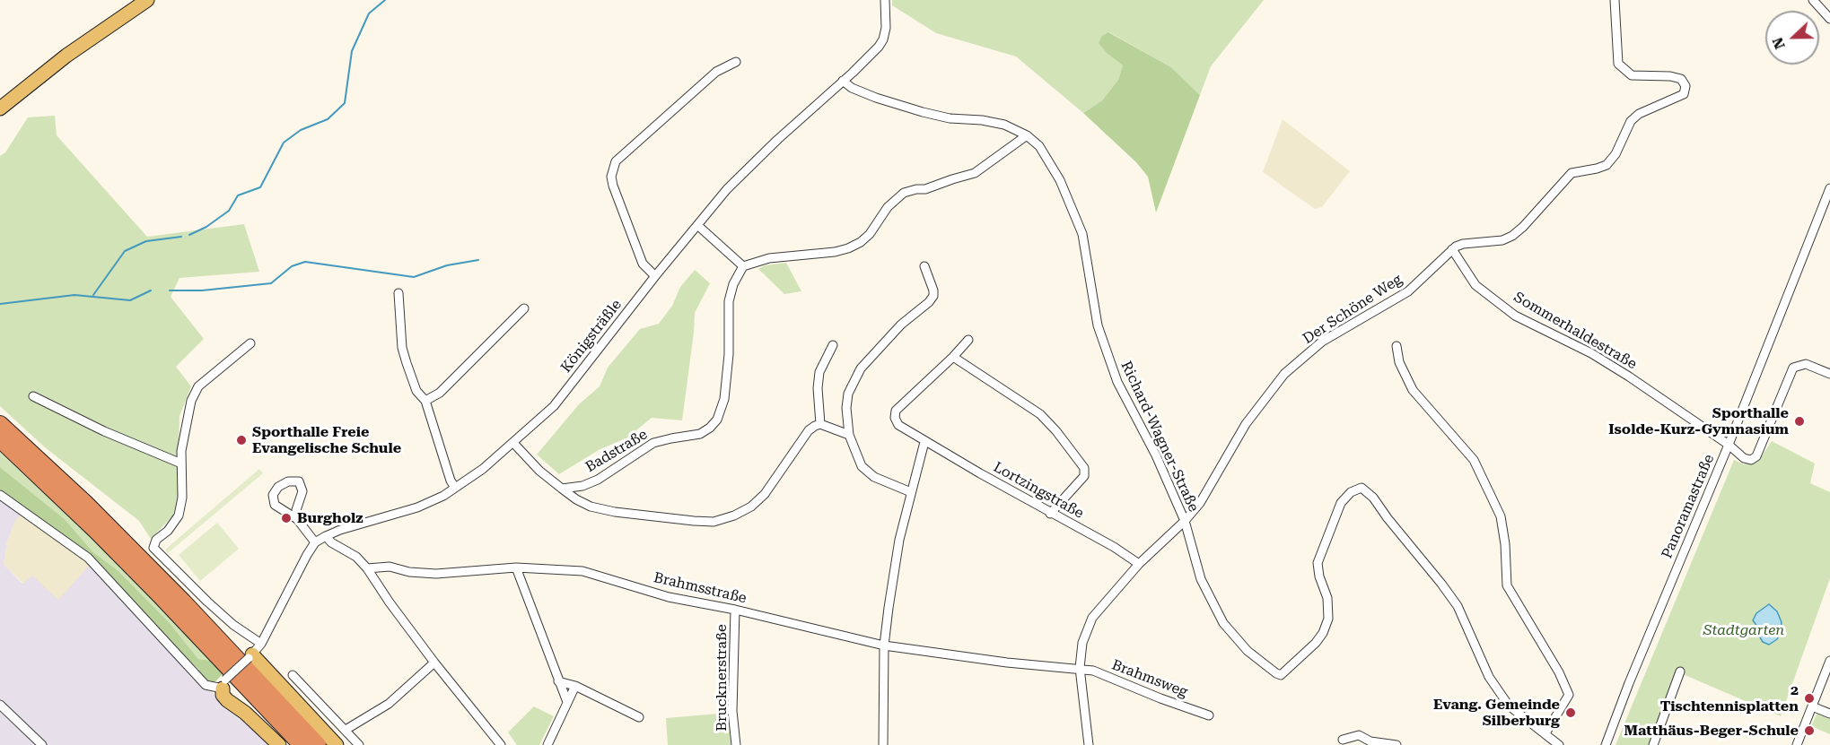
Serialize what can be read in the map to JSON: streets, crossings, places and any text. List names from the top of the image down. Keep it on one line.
{"streets":{"street":["Der Schöne Weg","Sommerhaldestraße","Königsträßle","Richard-Wagner-Straße","Badstraße","Lortzingstraße","Panoramastraße","Brahmsstraße","Brucknerstraße","Brahmsweg"]},"crossings":[["Der Schöne Weg","Sommerhaldestraße"],["Der Schöne Weg","Richard-Wagner-Straße"],["Der Schöne Weg","Lortzingstraße"],["Der Schöne Weg","Brahmsstraße"],["Der Schöne Weg","Brahmsweg"],["Sommerhaldestraße","Panoramastraße"],["Königsträßle","Richard-Wagner-Straße"],["Brahmsstraße","Brucknerstraße"],["Brahmsstraße","Brahmsweg"]],"parks":["Stadtgarten"],"places":["Sporthalle Isolde-Kurz-Gymnasium","Sporthalle Freie Evangelische Schule","Burgholz","2 Tischtennisplatten","Evang. Gemeinde Silberburg","Matthäus-Beger-Schule"],"north":"left"}
